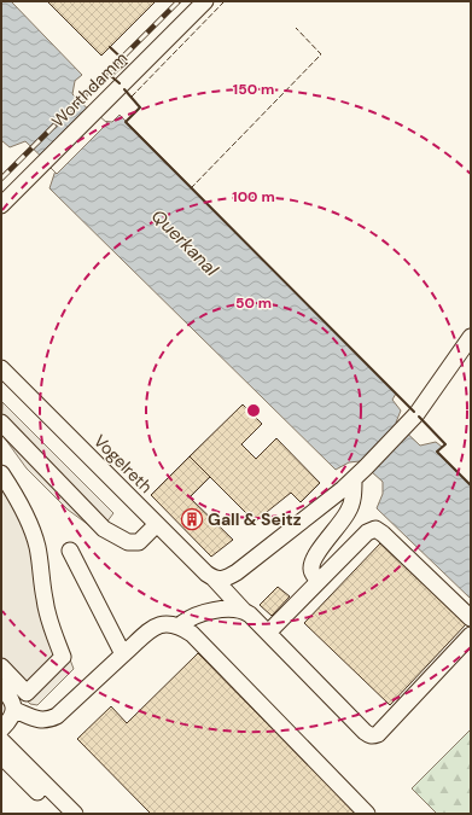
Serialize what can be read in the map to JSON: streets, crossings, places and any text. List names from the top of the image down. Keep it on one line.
{"streets":{"street":["Worthdamm","Vogelreth"]},"water":["Querkanal"],"places":{"building":["Gall & Seitz"]},"rings":["150 m","100 m","50 m"]}
